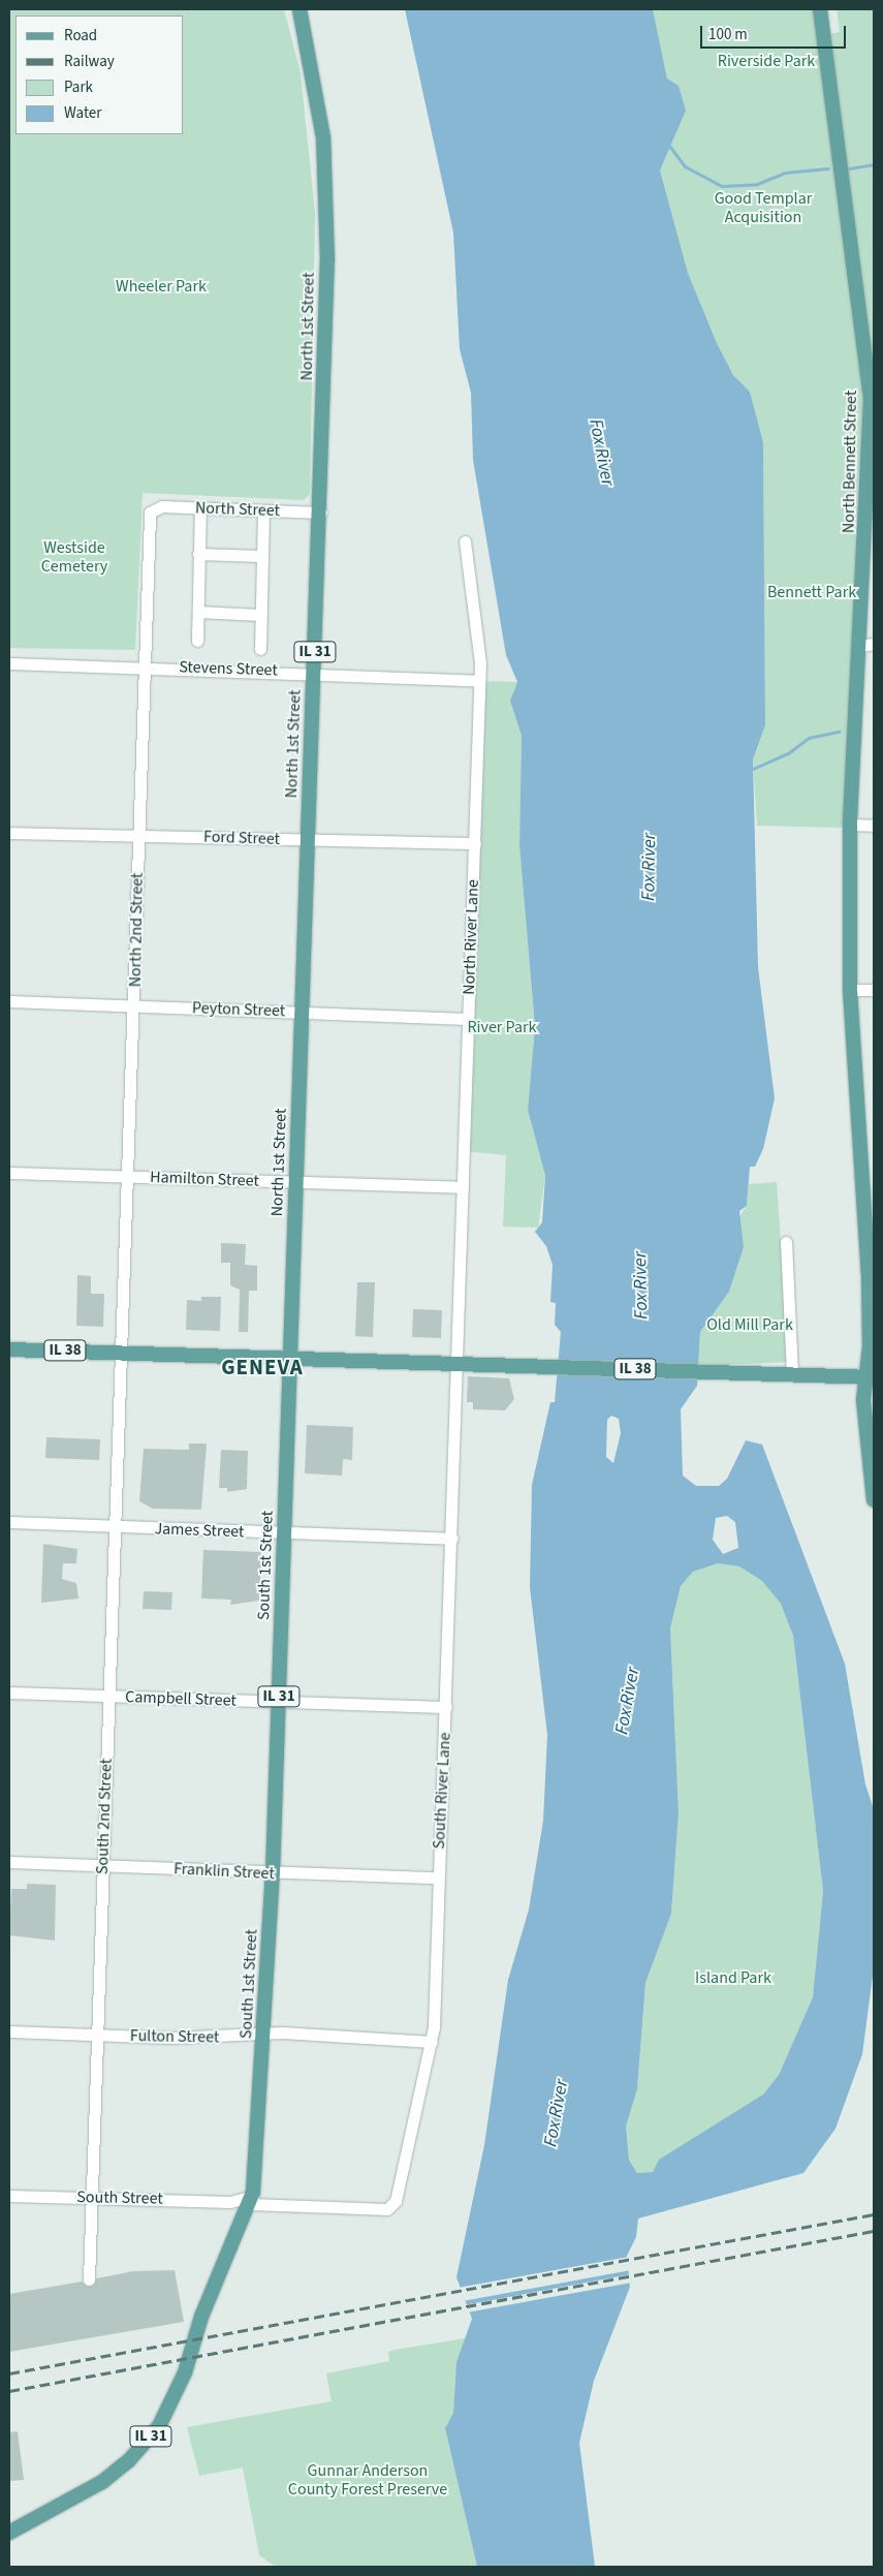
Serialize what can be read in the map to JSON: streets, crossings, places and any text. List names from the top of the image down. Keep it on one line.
{"streets":{"main road":["North 1st Street","North Bennett Street","IL 31","IL 38","South 1st Street"],"street":["North Street","Stevens Street","Ford Street","North 2nd Street","North River Lane","Peyton Street","Hamilton Street","James Street","Campbell Street","South River Lane","South 2nd Street","Franklin Street","Fulton Street","South Street"]},"crossings":[["North 1st Street","North Street"],["North 1st Street","Stevens Street"],["North 1st Street","Ford Street"],["North 1st Street","Peyton Street"],["North 1st Street","Hamilton Street"],["North 1st Street","IL 38"],["North 1st Street","South 1st Street"],["North Bennett Street","IL 38"],["North Street","North 2nd Street"],["Stevens Street","North 2nd Street"],["Stevens Street","North River Lane"],["Ford Street","North 2nd Street"],["Ford Street","North River Lane"],["North 2nd Street","Peyton Street"],["North 2nd Street","Hamilton Street"],["North 2nd Street","IL 38"],["North 2nd Street","South 2nd Street"],["North River Lane","Peyton Street"],["North River Lane","Hamilton Street"],["North River Lane","IL 38"],["North River Lane","South River Lane"],["IL 38","South 1st Street"],["IL 38","South River Lane"],["IL 38","South 2nd Street"],["James Street","South 1st Street"],["James Street","South River Lane"],["James Street","South 2nd Street"],["South 1st Street","Campbell Street"],["South 1st Street","Franklin Street"],["South 1st Street","Fulton Street"],["South 1st Street","South Street"],["Campbell Street","South River Lane"],["Campbell Street","South 2nd Street"],["South River Lane","Franklin Street"],["South River Lane","Fulton Street"],["South River Lane","South Street"],["South 2nd Street","Franklin Street"],["South 2nd Street","Fulton Street"],["South 2nd Street","South Street"]],"districts":["GENEVA"],"water":["Fox River"],"parks":["Riverside Park","Good Templar Acquisition","Wheeler Park","Westside Cemetery","Bennett Park","River Park","Old Mill Park","Island Park","Gunnar Anderson County Forest Preserve"],"legend":["Road","Railway","Park","Water"],"scale_bar":"100 m"}
